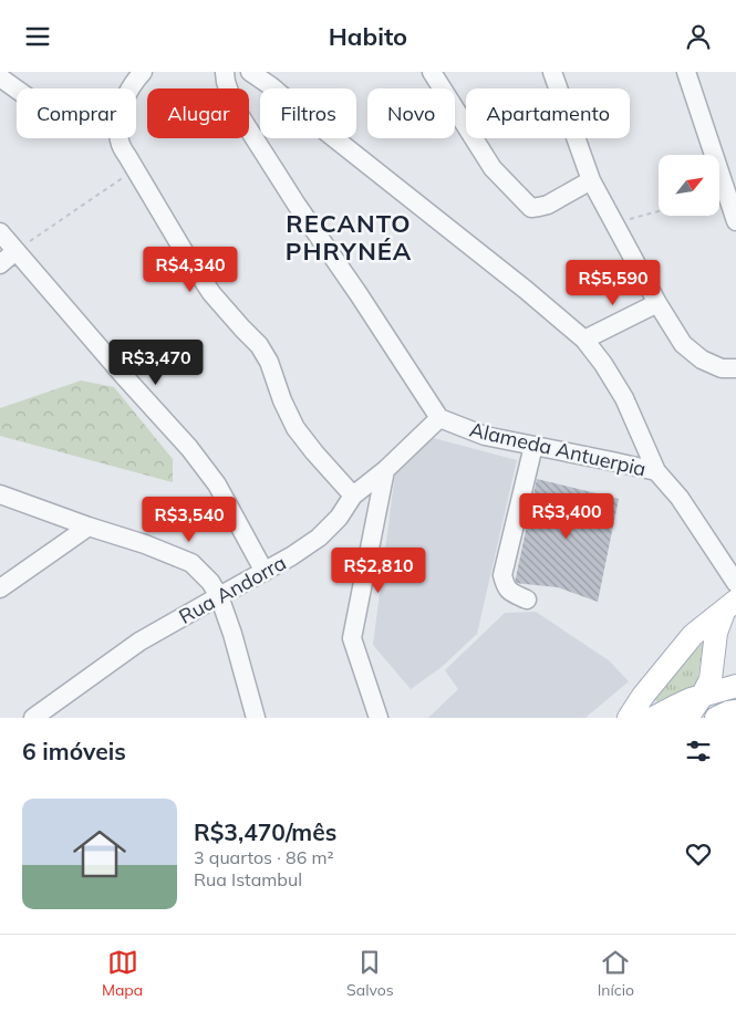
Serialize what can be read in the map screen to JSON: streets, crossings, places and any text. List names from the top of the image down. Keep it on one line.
{"streets":{"street":["Alameda Antuerpia","Rua Andorra"]},"crossings":[["Alameda Antuerpia","Rua Andorra"]],"districts":["RECANTO PHRYNÉA"],"north":"top right","page":{"header":"Habito","chip":["Comprar","Alugar","Filtros","Novo","Apartamento"],"price":["R$4,340","R$5,590","R$3,470","R$3,400","R$3,540","R$2,810"],"heading":"6 imóveis","list":[{"name":"R$3,470/mês","note":"3 quartos · 86 m² · Rua Istambul"}],"tabs":["Mapa","Salvos","Início"]}}
